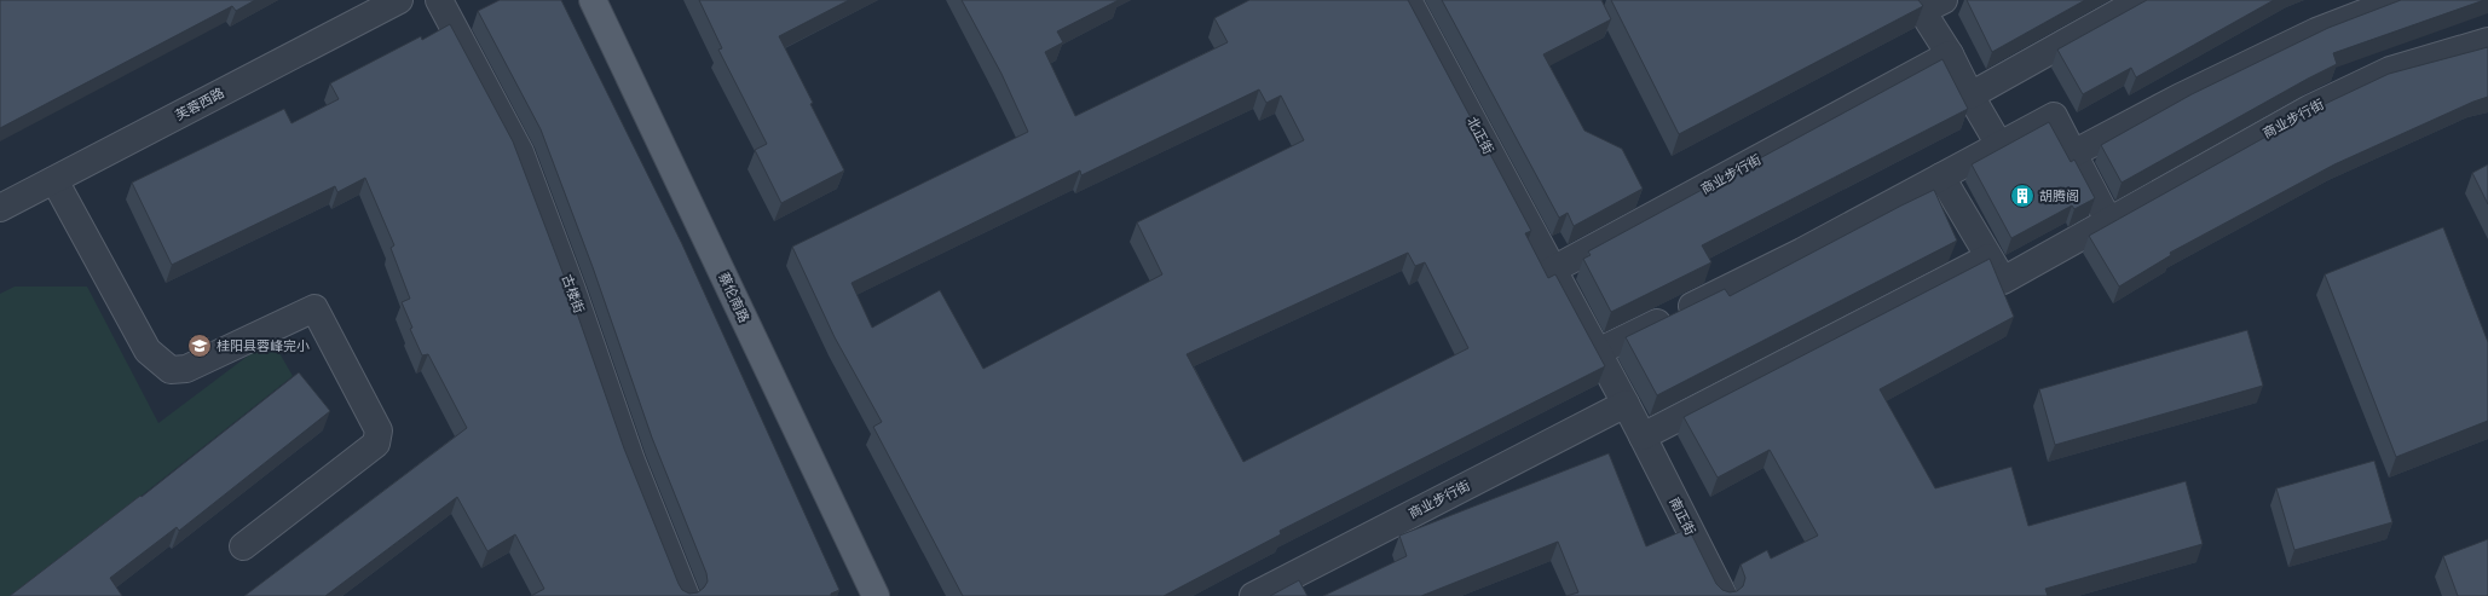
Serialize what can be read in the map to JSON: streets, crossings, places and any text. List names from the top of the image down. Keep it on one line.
{"streets":{"main road":["蔡伦南路"],"street":["芙蓉西路","商业步行街","北正街","古楼街","南正街"]},"crossings":[["商业步行街","北正街"]],"places":{"building":["胡腾阁"],"school or university":["桂阳县蓉峰完小"]}}
